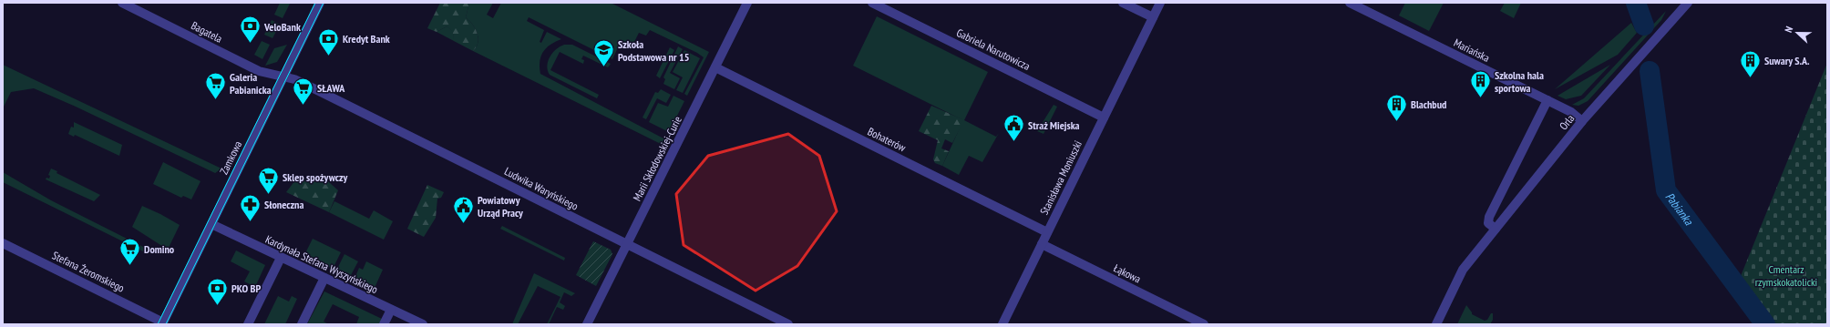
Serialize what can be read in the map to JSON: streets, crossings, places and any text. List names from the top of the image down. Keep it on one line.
{"streets":{"street":["Bagatela","Gabriela Narutowicza","Mariańska","Orla","Bohaterów","Zamkowa","Marii Skłodowskiej-Curie","Stanisława Moniuszki","Ludwika Waryńskiego","Kardynała Stefana Wyszyńskiego","Stefana Żeromskiego","Łąkowa"]},"crossings":[["Bagatela","Zamkowa"],["Bagatela","Ludwika Waryńskiego"],["Gabriela Narutowicza","Stanisława Moniuszki"],["Mariańska","Orla"],["Bohaterów","Marii Skłodowskiej-Curie"],["Bohaterów","Stanisława Moniuszki"],["Zamkowa","Ludwika Waryńskiego"],["Zamkowa","Kardynała Stefana Wyszyńskiego"],["Zamkowa","Stefana Żeromskiego"],["Marii Skłodowskiej-Curie","Ludwika Waryńskiego"],["Stanisława Moniuszki","Łąkowa"]],"water":["Pabianka"],"parks":["Cmentarz rzymskokatolicki"],"places":{"bank":["VeloBank","Kredyt Bank","PKO BP"],"school or university":["Szkoła Podstawowa nr 15"],"building":["Suwary S.A.","Szkolna hala sportowa","Blachbud"],"supermarket":["Galeria Pabianicka","SŁAWA","Sklep spożywczy","Domino"],"public building":["Straż Miejska","Powiatowy Urząd Pracy"],"pharmacy":["Słoneczna"]},"north":"left"}
